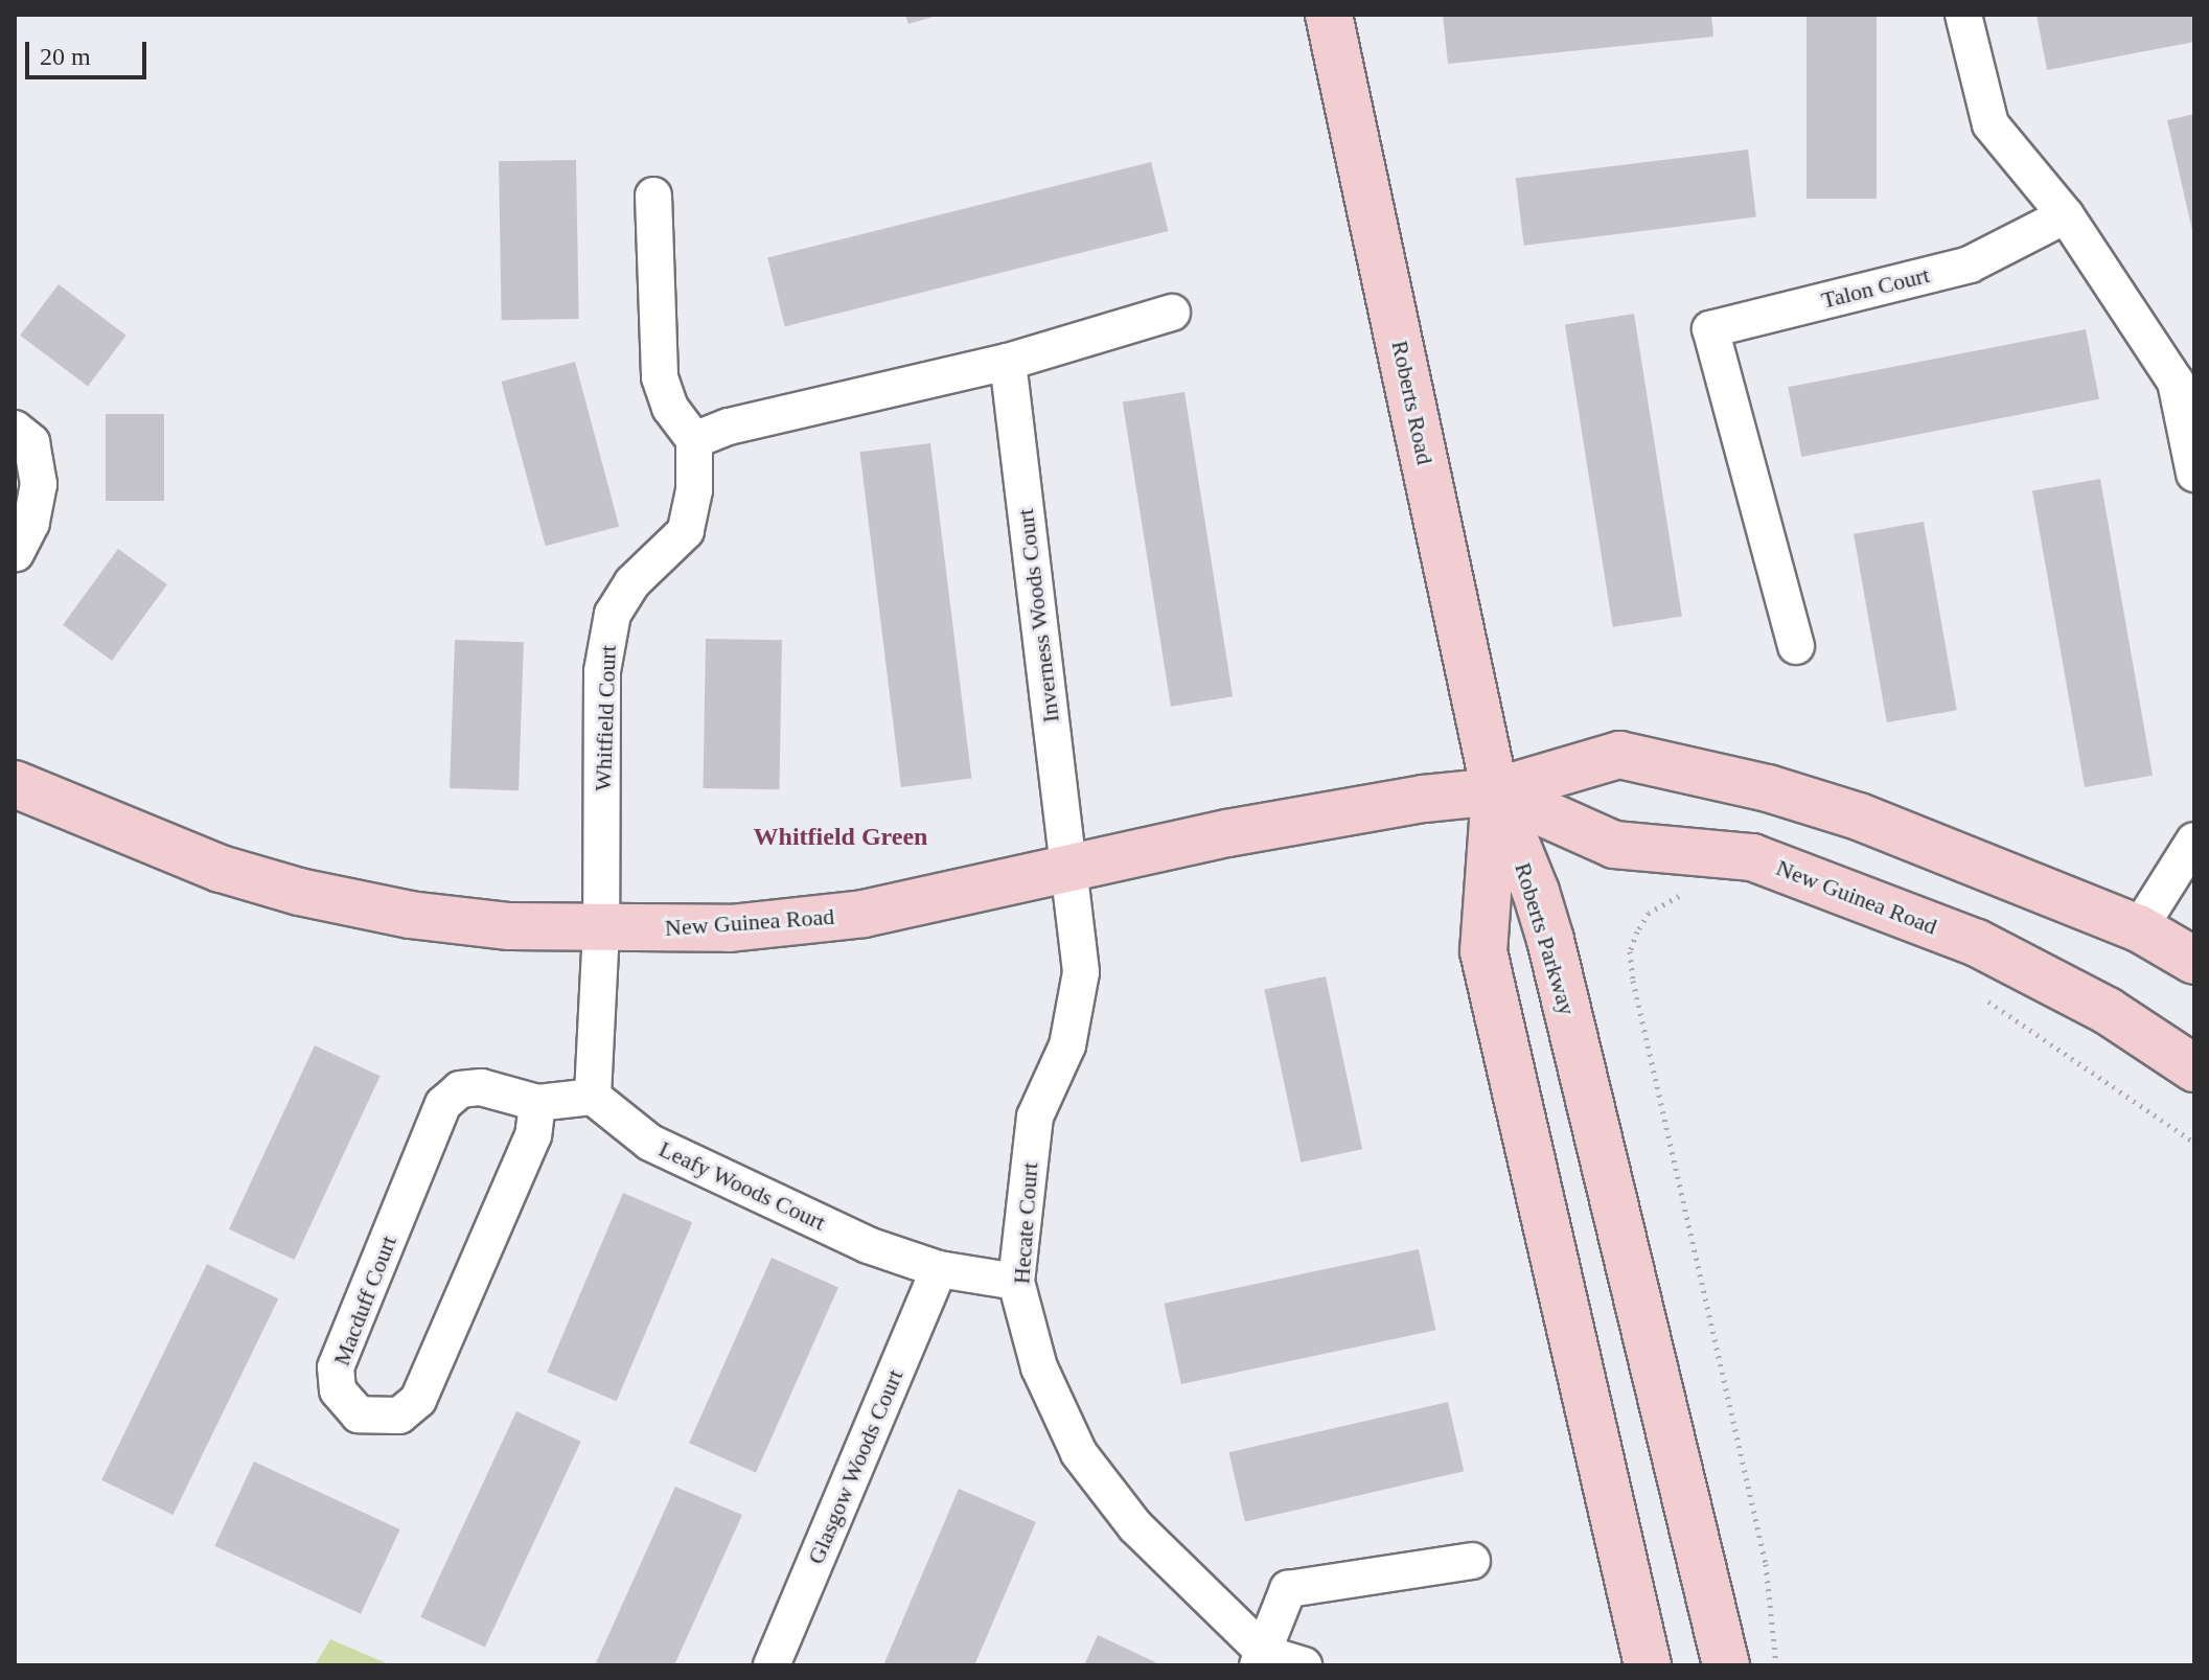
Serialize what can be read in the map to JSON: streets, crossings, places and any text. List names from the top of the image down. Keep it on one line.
{"streets":{"main road":["Roberts Road","New Guinea Road","Roberts Parkway"],"street":["Talon Court","Inverness Woods Court","Whitfield Court","Leafy Woods Court","Hecate Court","Macduff Court","Glasgow Woods Court"]},"crossings":[["Roberts Road","New Guinea Road"],["Roberts Road","Roberts Parkway"],["Inverness Woods Court","New Guinea Road"],["Inverness Woods Court","Hecate Court"],["Whitfield Court","New Guinea Road"],["New Guinea Road","Roberts Parkway"],["New Guinea Road","Hecate Court"],["Leafy Woods Court","Hecate Court"],["Leafy Woods Court","Macduff Court"],["Leafy Woods Court","Glasgow Woods Court"]],"districts":["Whitfield Green"],"scale_bar":"20 m"}
